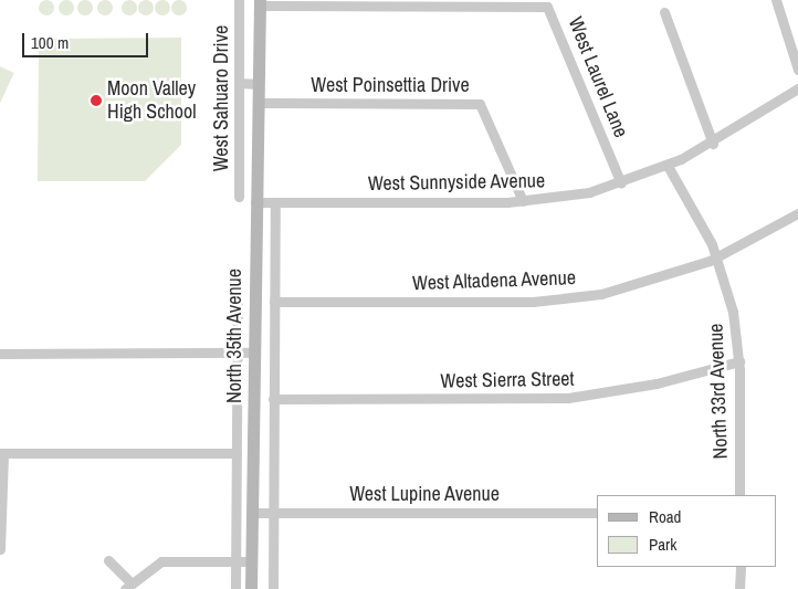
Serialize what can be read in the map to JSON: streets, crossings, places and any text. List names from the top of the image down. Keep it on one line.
{"streets":{"main road":["North 35th Avenue"],"street":["West Laurel Lane","West Poinsettia Drive","West Sahuaro Drive","West Sunnyside Avenue","West Altadena Avenue","West Sierra Street","North 33rd Avenue","West Lupine Avenue"]},"crossings":[["West Laurel Lane","West Sunnyside Avenue"],["West Laurel Lane","North 35th Avenue"],["West Poinsettia Drive","West Sunnyside Avenue"],["West Poinsettia Drive","North 35th Avenue"],["West Sunnyside Avenue","North 35th Avenue"],["West Sunnyside Avenue","North 33rd Avenue"],["West Altadena Avenue","North 35th Avenue"],["West Altadena Avenue","North 33rd Avenue"],["North 35th Avenue","West Sierra Street"],["North 35th Avenue","West Lupine Avenue"],["West Sierra Street","North 33rd Avenue"]],"places":["Moon Valley High School"],"legend":["Road","Park"],"scale_bar":"100 m"}
